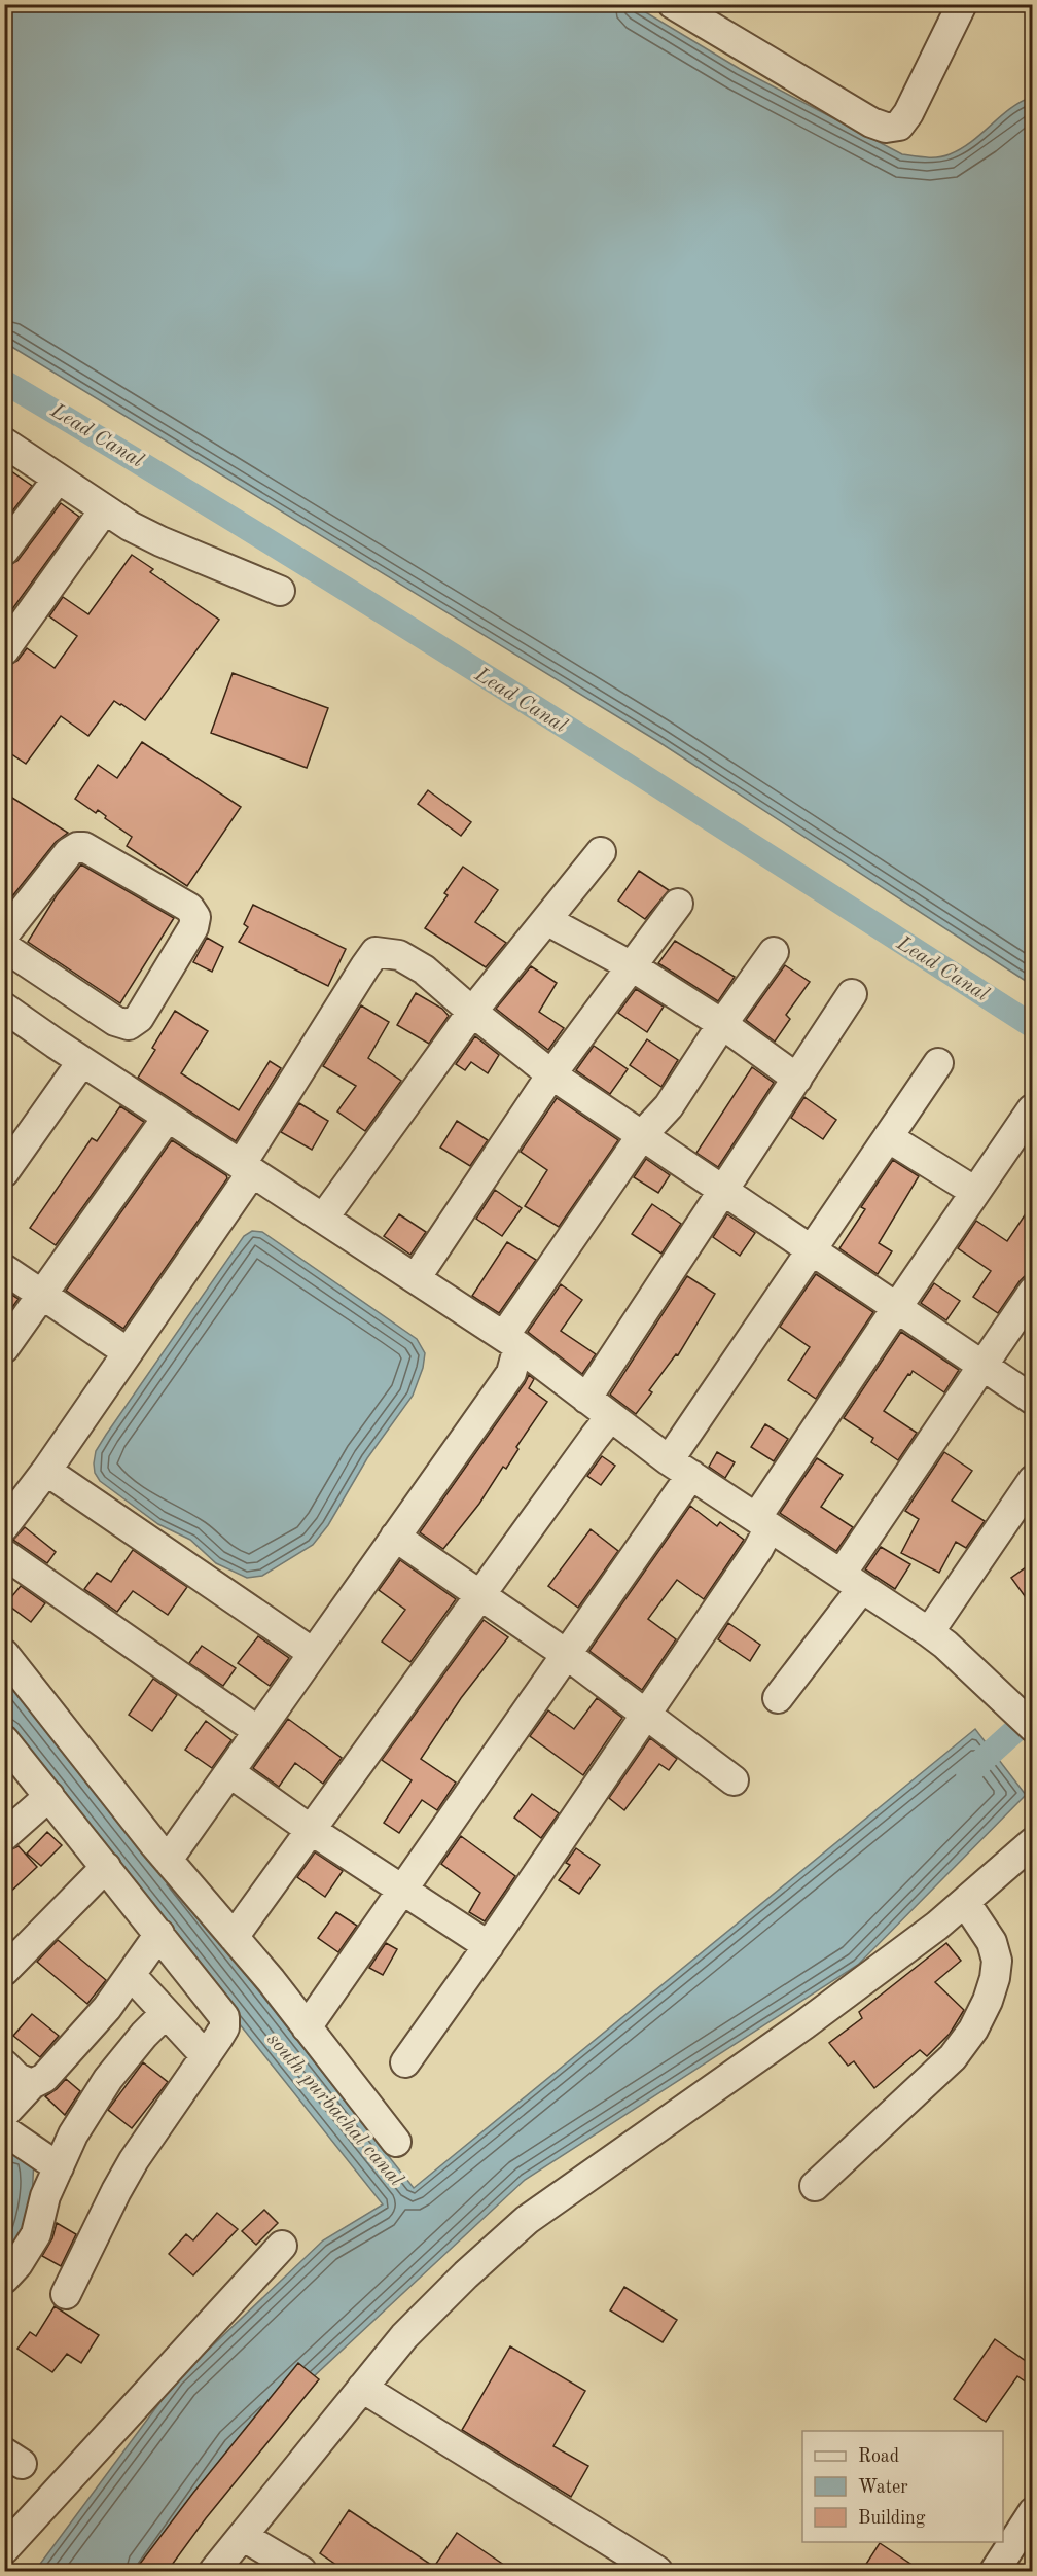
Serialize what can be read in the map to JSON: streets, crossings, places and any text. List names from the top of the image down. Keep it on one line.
{"water":["Lead Canal","south purbachal canal"],"legend":["Road","Water","Building"]}
